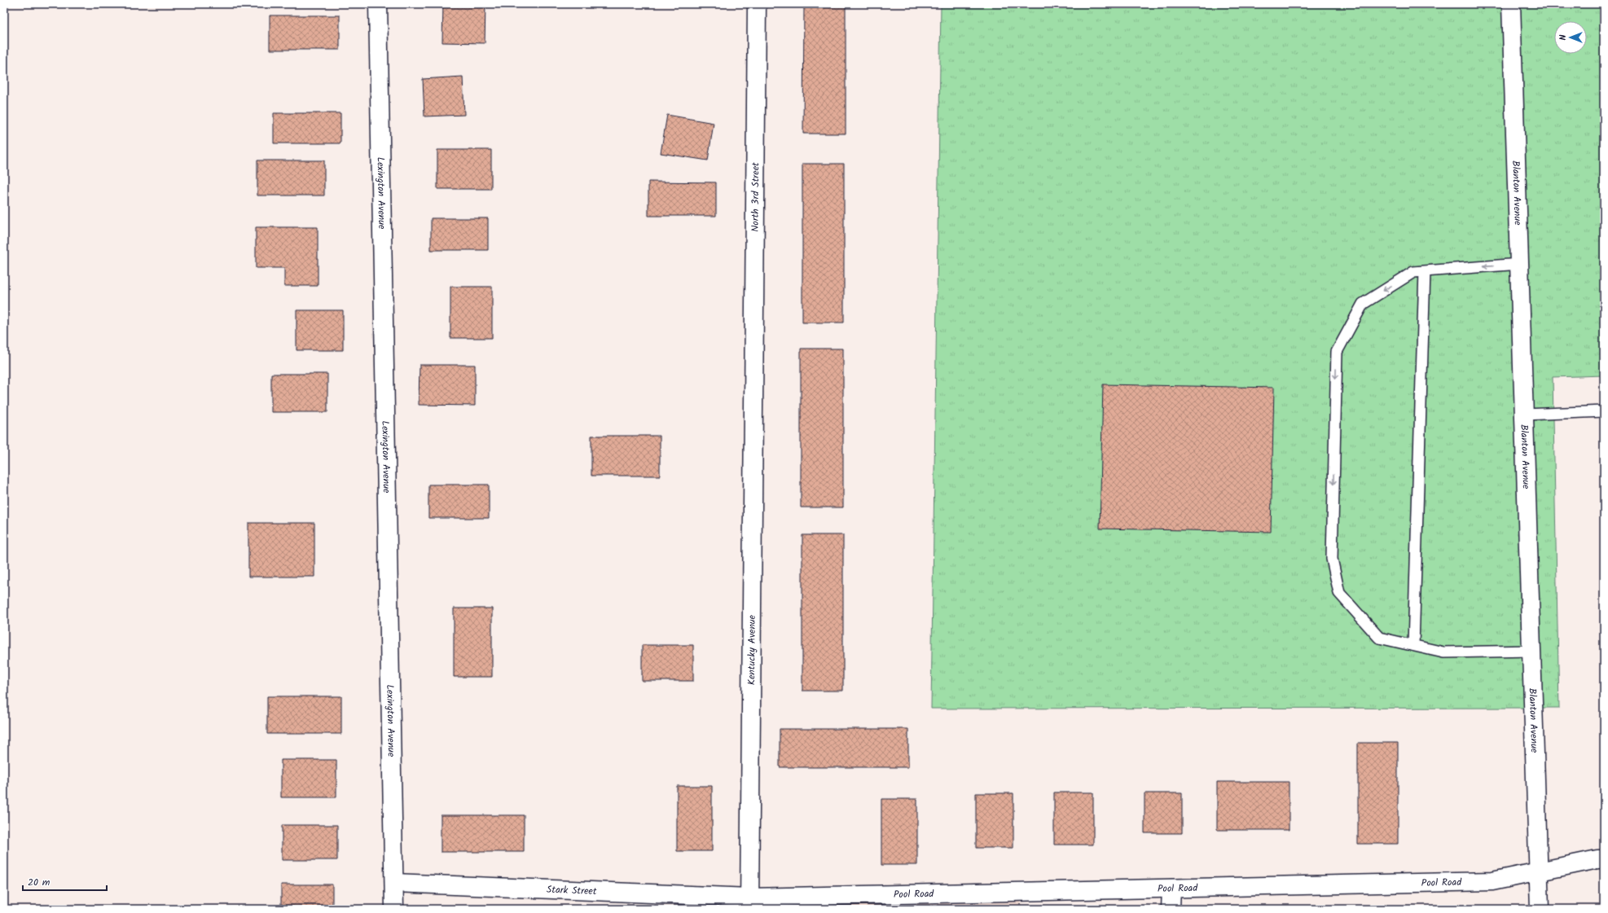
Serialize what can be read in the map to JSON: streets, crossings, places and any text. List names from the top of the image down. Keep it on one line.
{"streets":{"street":["Lexington Avenue","Blanton Avenue","North 3rd Street","Kentucky Avenue","Pool Road","Stark Street"]},"crossings":[["Lexington Avenue","Stark Street"],["Blanton Avenue","Pool Road"],["North 3rd Street","Kentucky Avenue"],["Kentucky Avenue","Pool Road"],["Kentucky Avenue","Stark Street"],["Pool Road","Stark Street"]],"scale_bar":"20 m","north":"left"}
